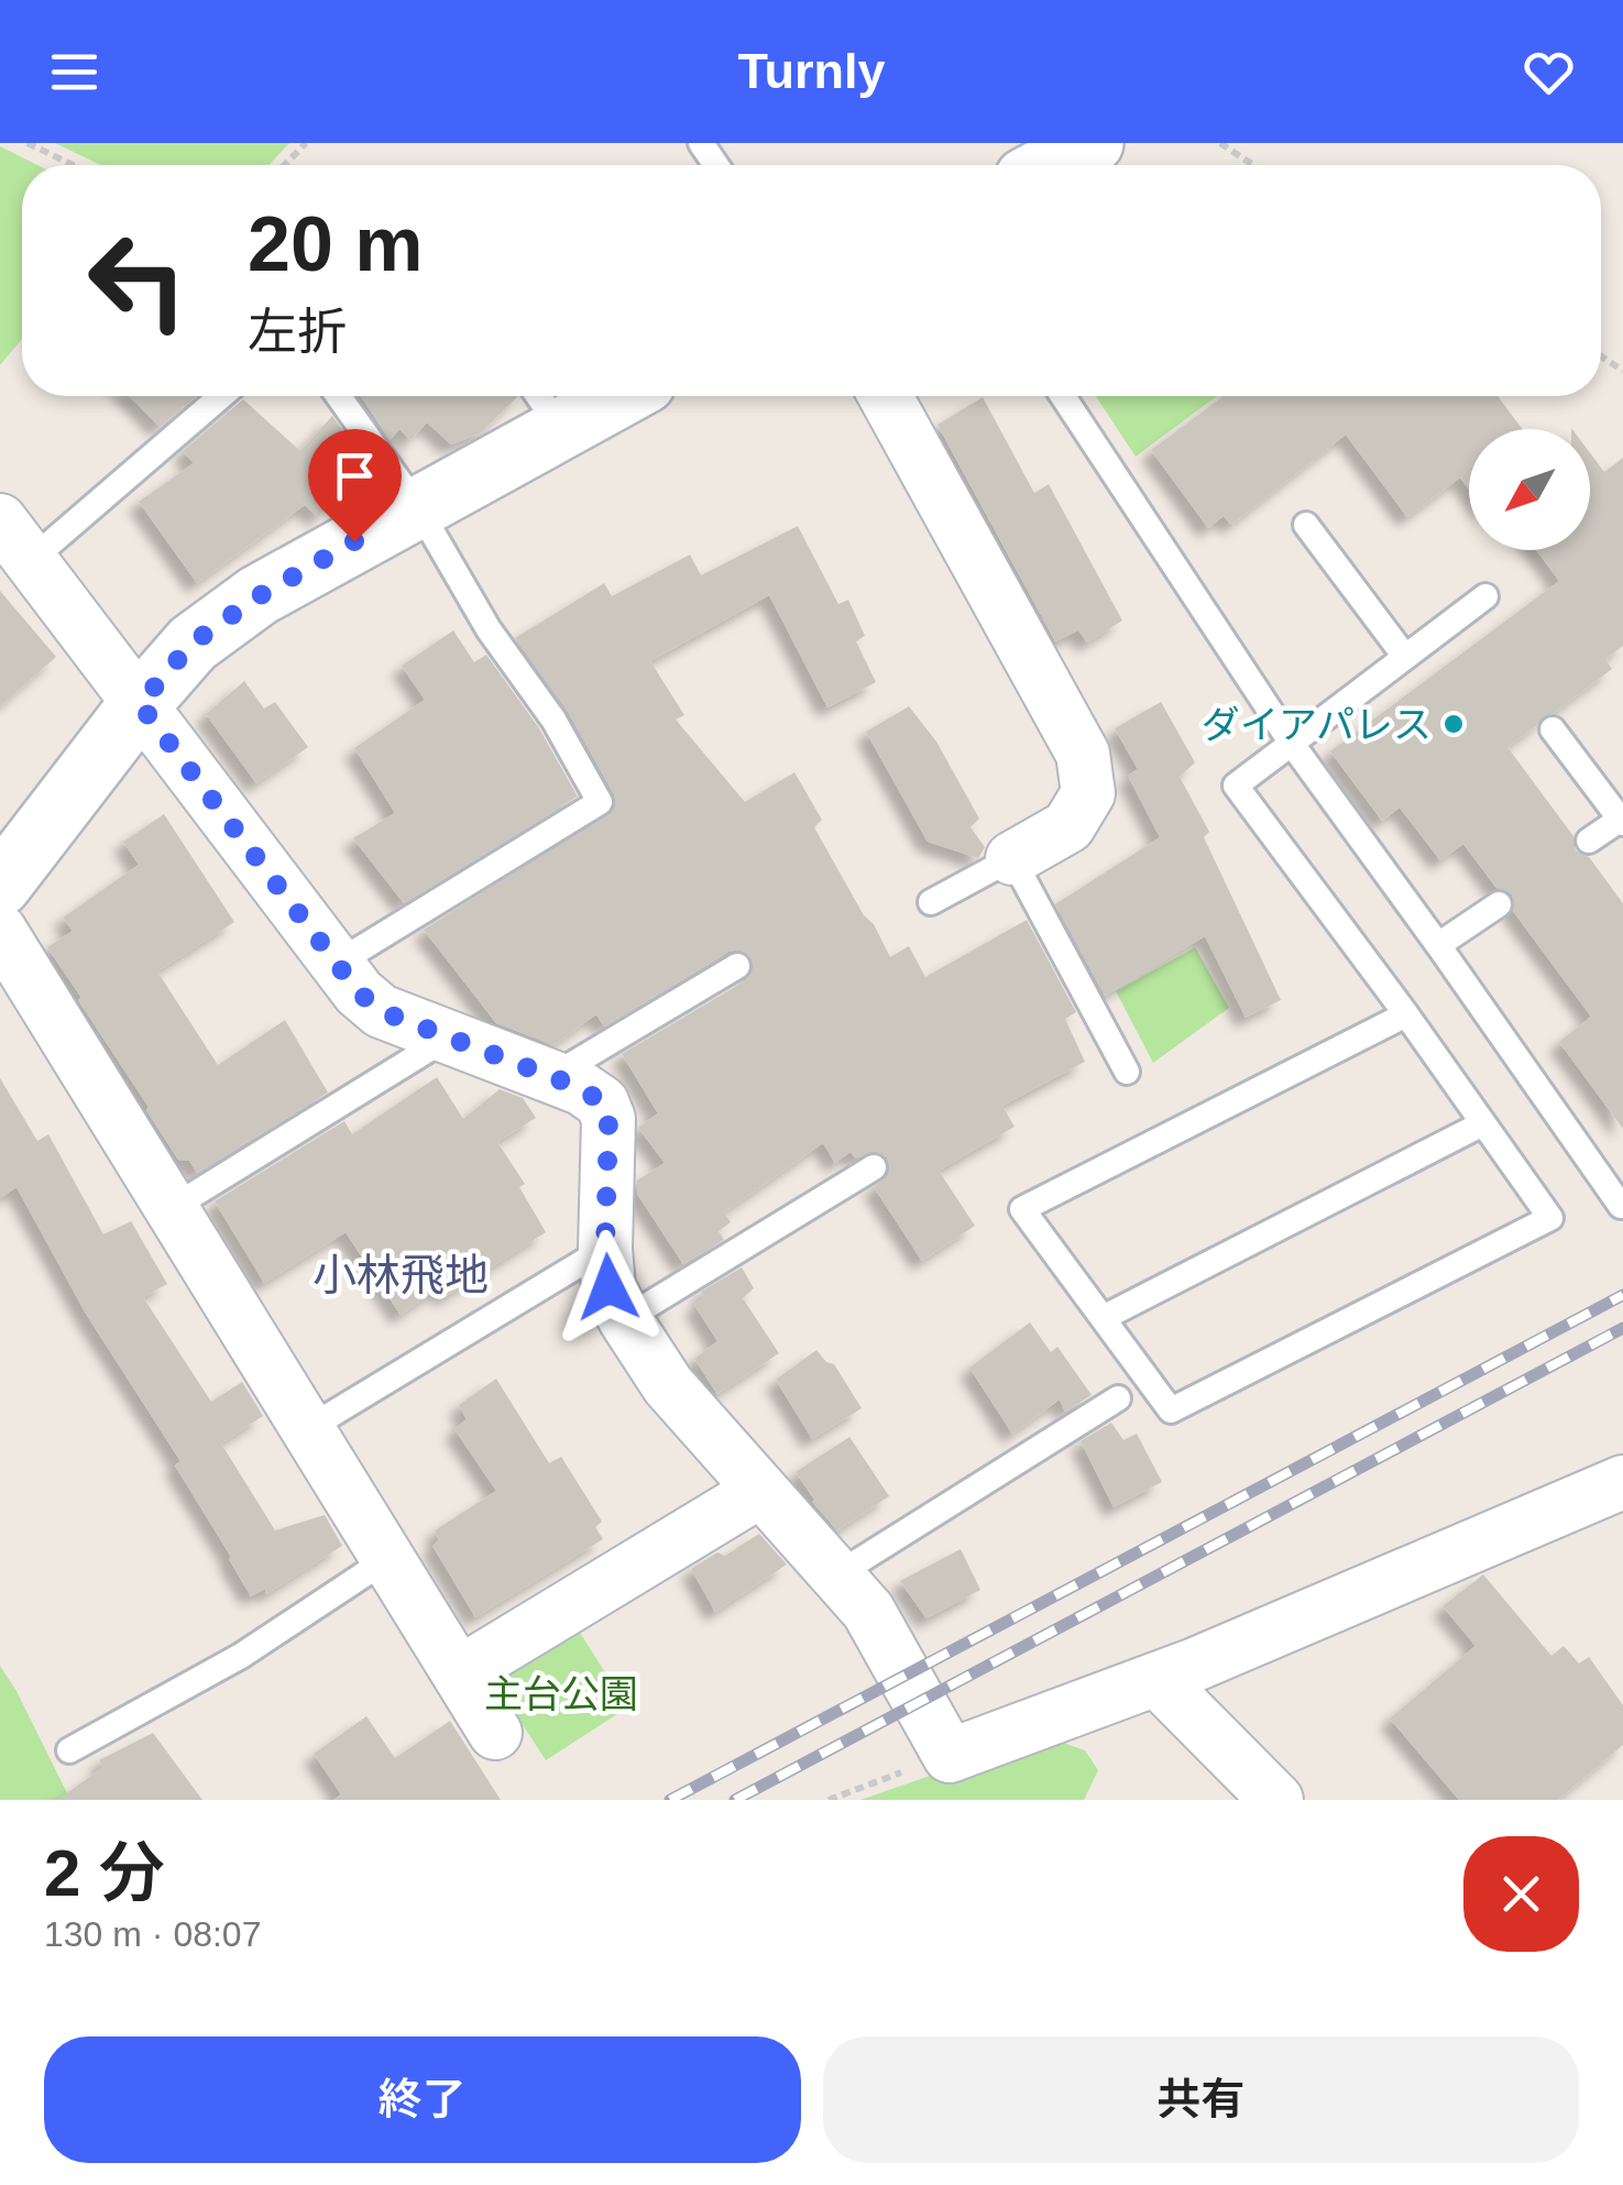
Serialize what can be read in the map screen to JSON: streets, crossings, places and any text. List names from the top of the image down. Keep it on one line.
{"districts":["小林飛地"],"parks":["主台公園"],"places":["ダイアパレス"],"north":"bottom left","page":{"header":"Turnly","turn":["20 m","左折"],"heading":["2 分","130 m · 08:07"],"buttons":["終了","共有"]}}
